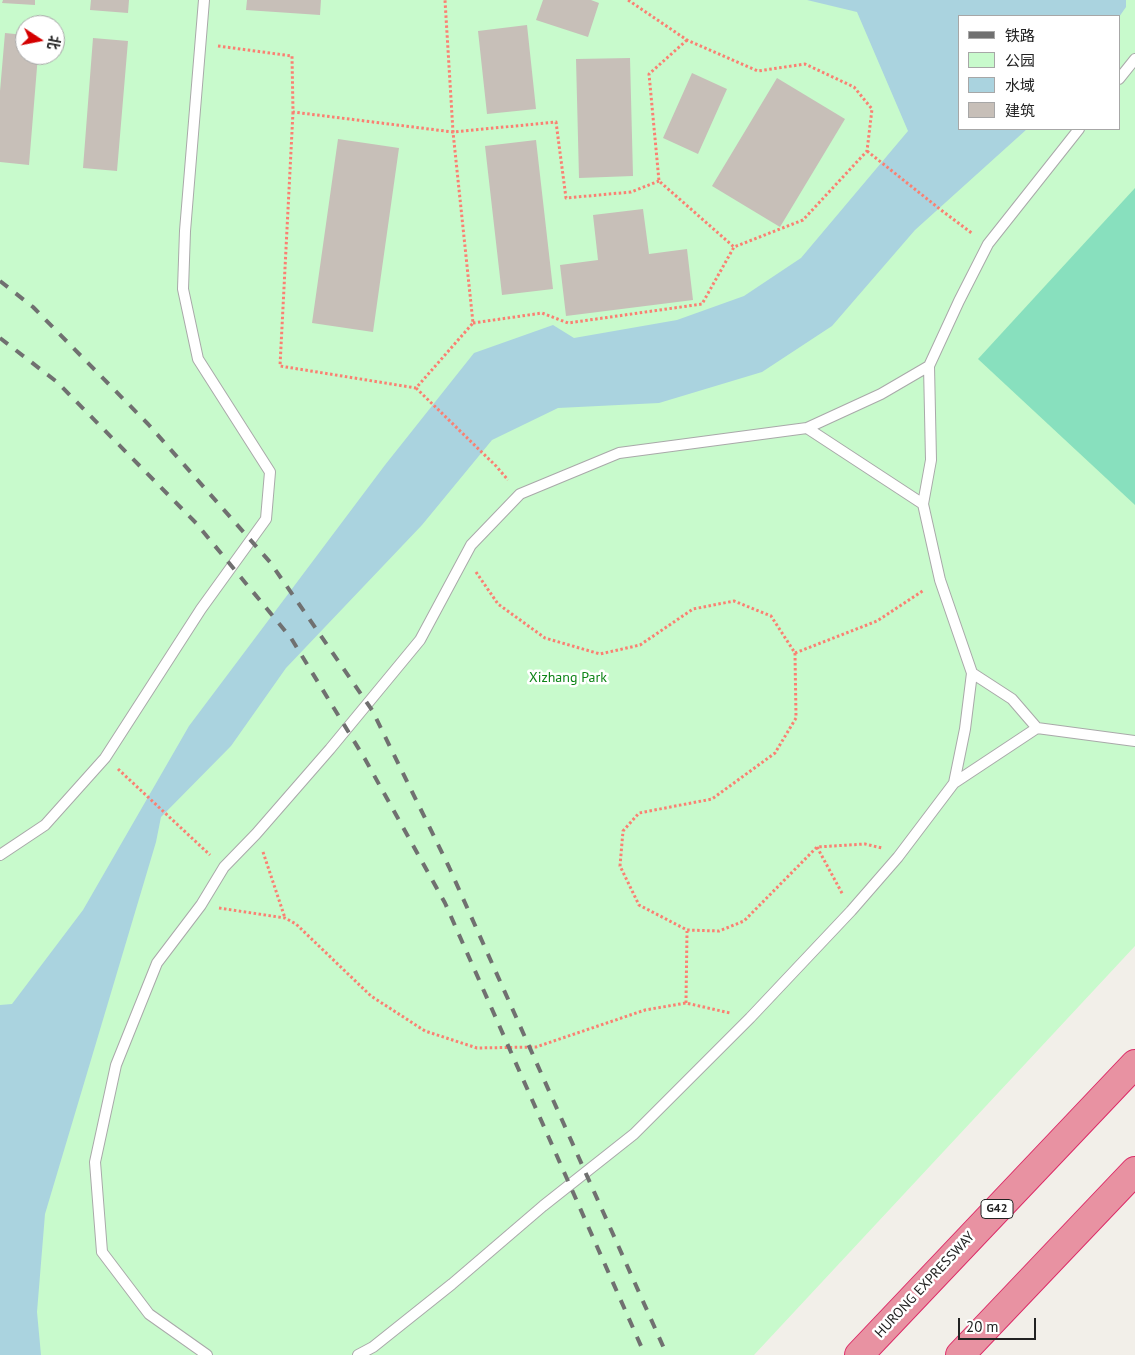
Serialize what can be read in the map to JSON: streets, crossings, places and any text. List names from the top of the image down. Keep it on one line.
{"streets":{"highway":["G42","HURONG EXPRESSWAY"]},"parks":["Xizhang Park"],"legend":["铁路","公园","水域","建筑"],"scale_bar":"20 m","north":"right"}
